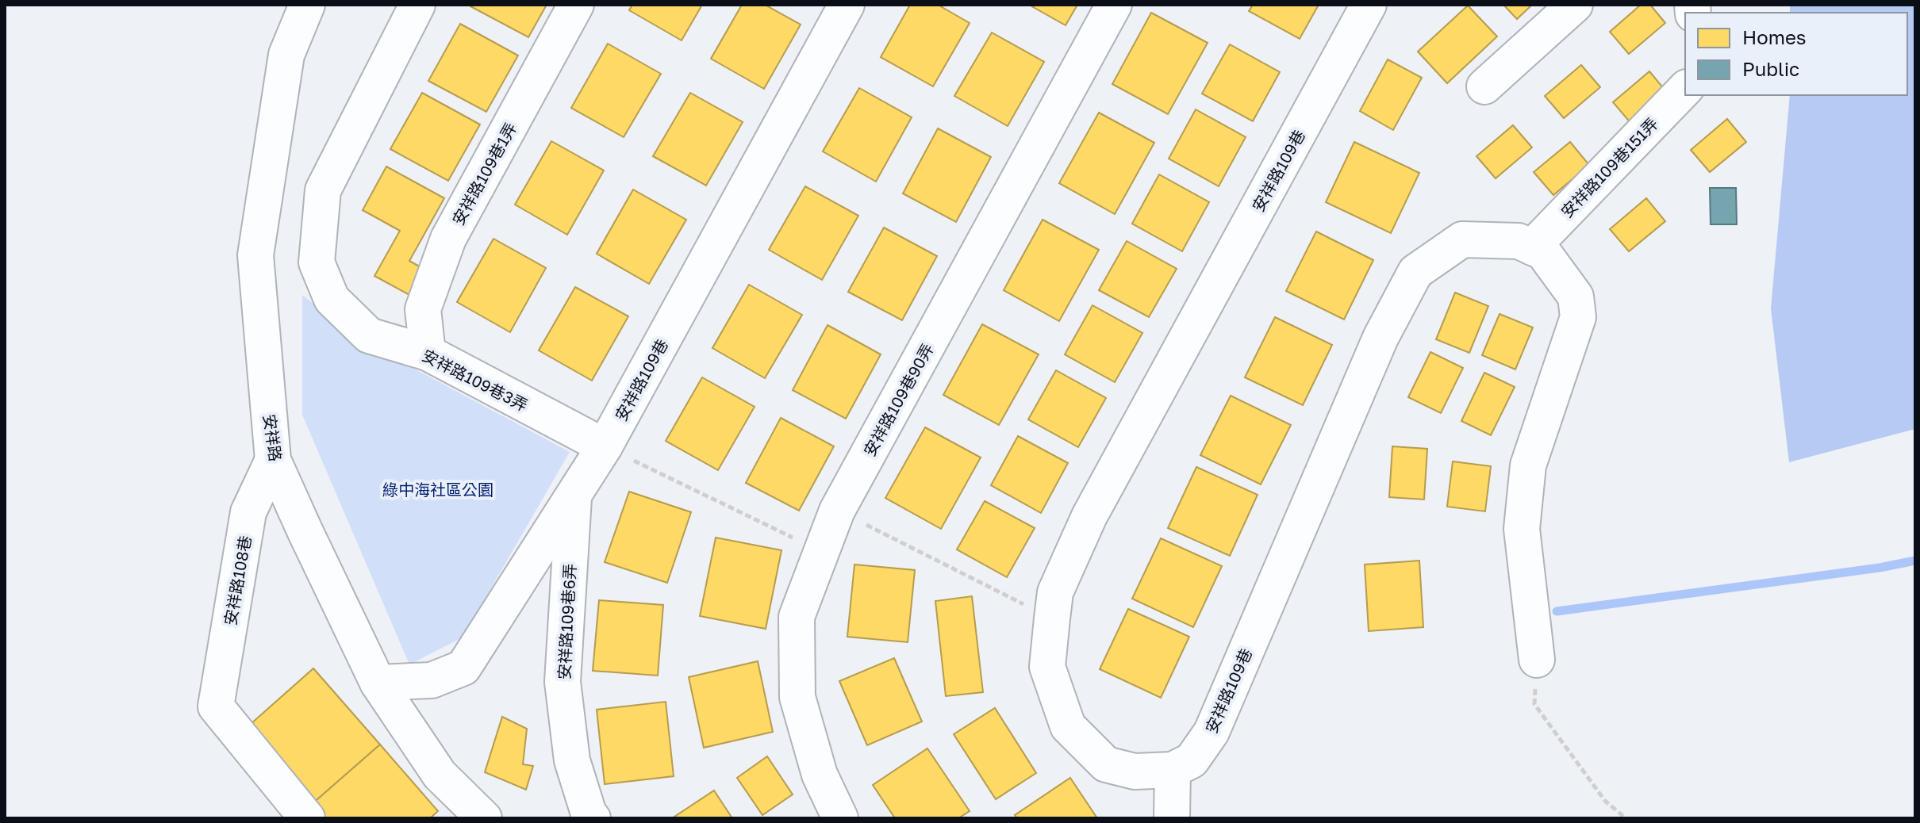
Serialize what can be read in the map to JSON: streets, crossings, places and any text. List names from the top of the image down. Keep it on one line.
{"streets":{"street":["安祥路109巷151弄","安祥路109巷","安祥路109巷1弄","安祥路109巷3弄","安祥路109巷90弄","安祥路","安祥路108巷","安祥路109巷6弄"]},"crossings":[["安祥路109巷151弄","安祥路109巷"],["安祥路109巷","安祥路109巷3弄"],["安祥路109巷","安祥路"],["安祥路109巷","安祥路109巷6弄"],["安祥路109巷1弄","安祥路109巷3弄"],["安祥路","安祥路108巷"]],"parks":["綠中海社區公園"],"legend":["Homes","Public"]}
